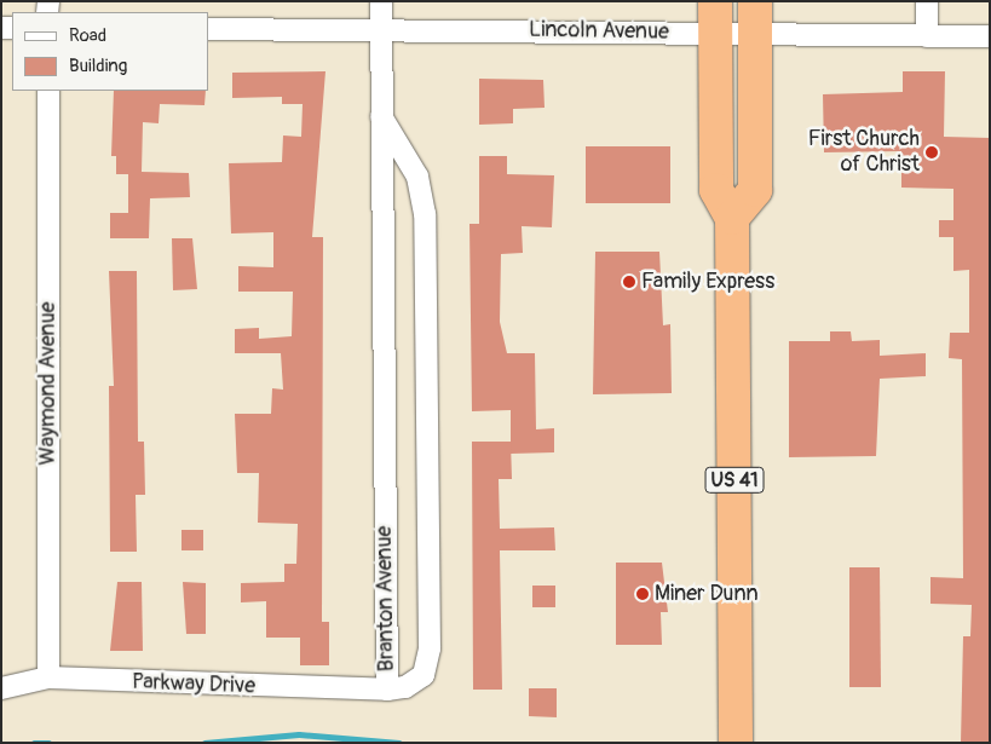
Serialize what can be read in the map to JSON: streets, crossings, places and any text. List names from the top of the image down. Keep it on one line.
{"streets":{"highway":["US 41"],"street":["Lincoln Avenue","Waymond Avenue","Branton Avenue","Parkway Drive"]},"crossings":[["Lincoln Avenue","US 41"],["Lincoln Avenue","Branton Avenue"],["Waymond Avenue","Parkway Drive"],["Branton Avenue","Parkway Drive"]],"places":["First Church of Christ","Family Express","Miner Dunn"],"legend":["Road","Building"]}
